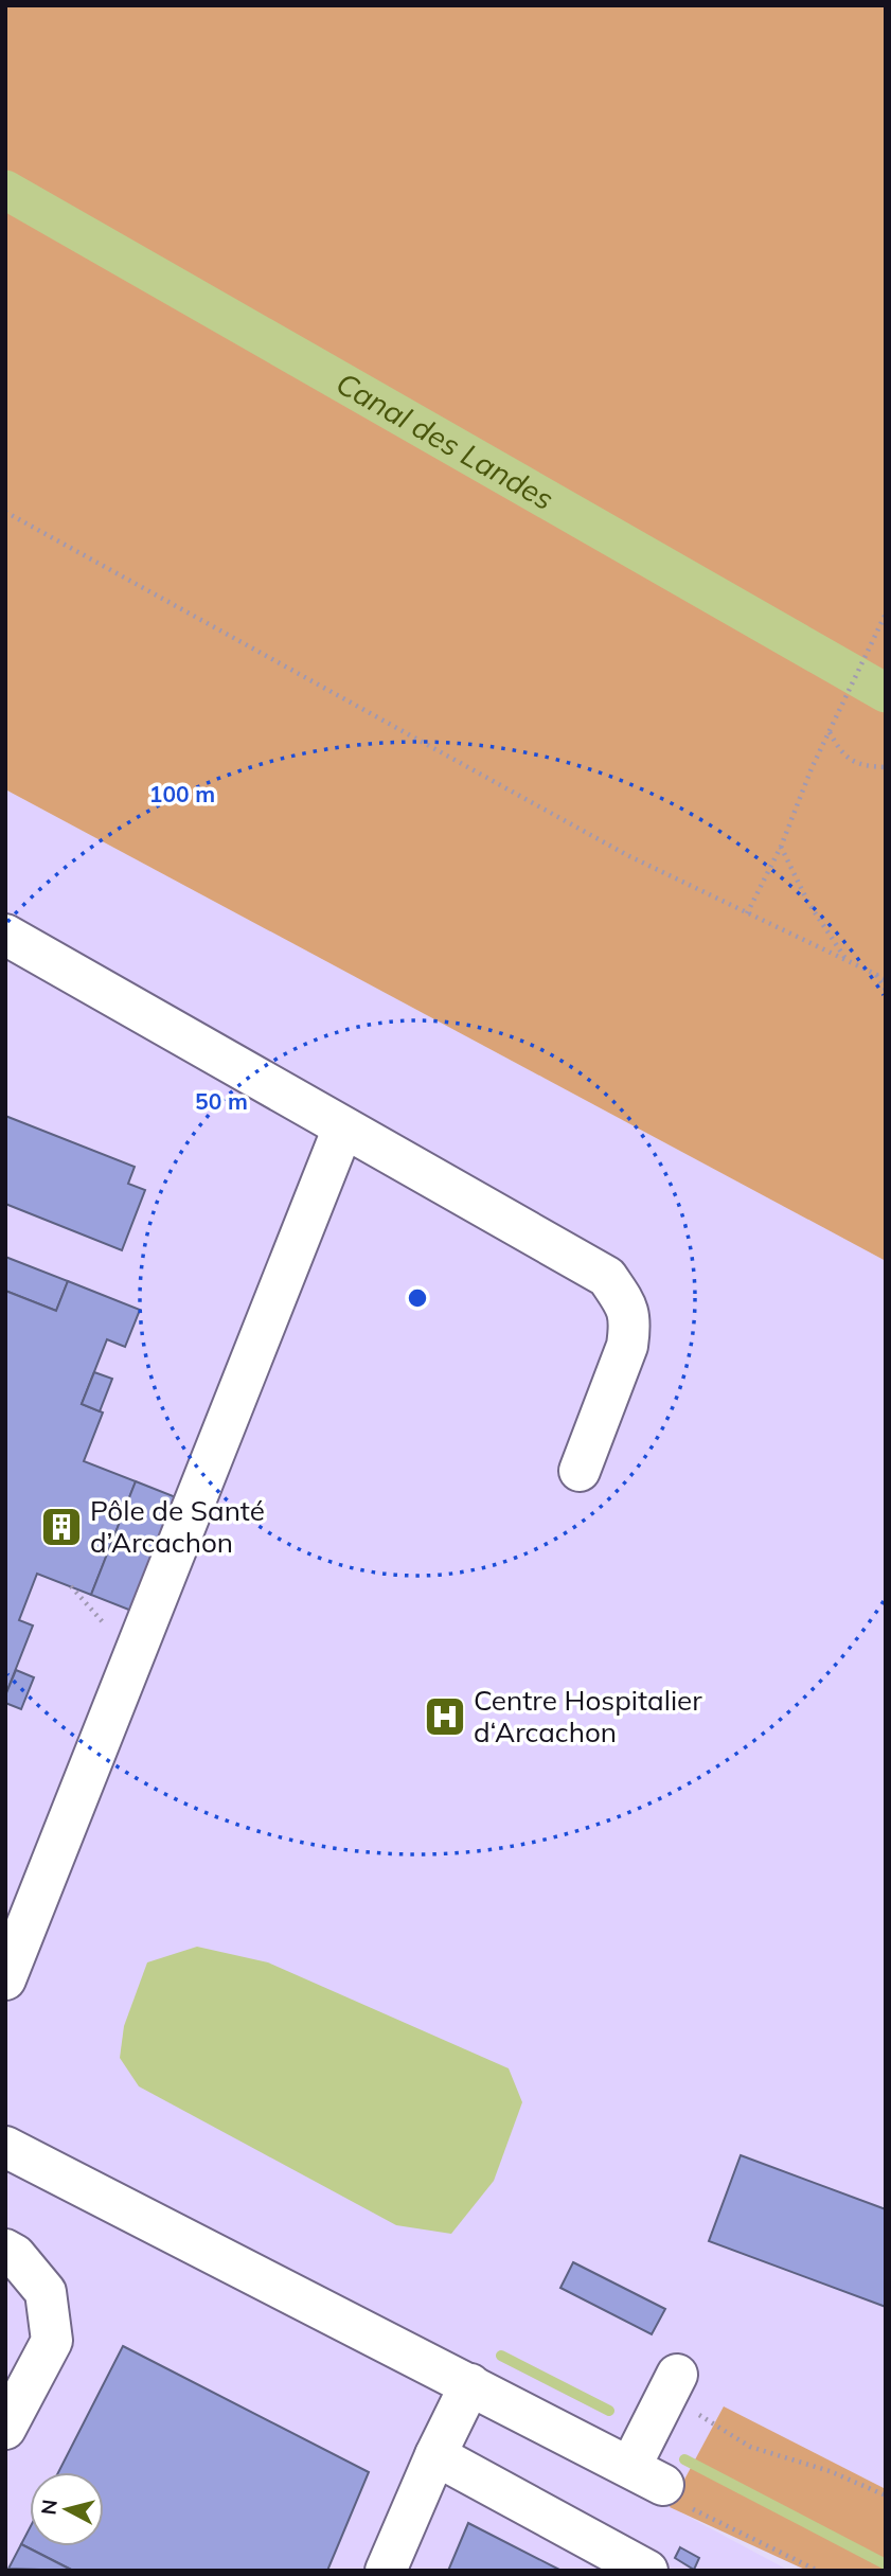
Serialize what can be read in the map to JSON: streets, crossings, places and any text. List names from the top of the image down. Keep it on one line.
{"water":["Canal des Landes"],"places":{"building":["Pôle de Santé d’Arcachon"],"hospital":["Centre Hospitalier d‘Arcachon"]},"north":"left","rings":["100 m","50 m"]}
